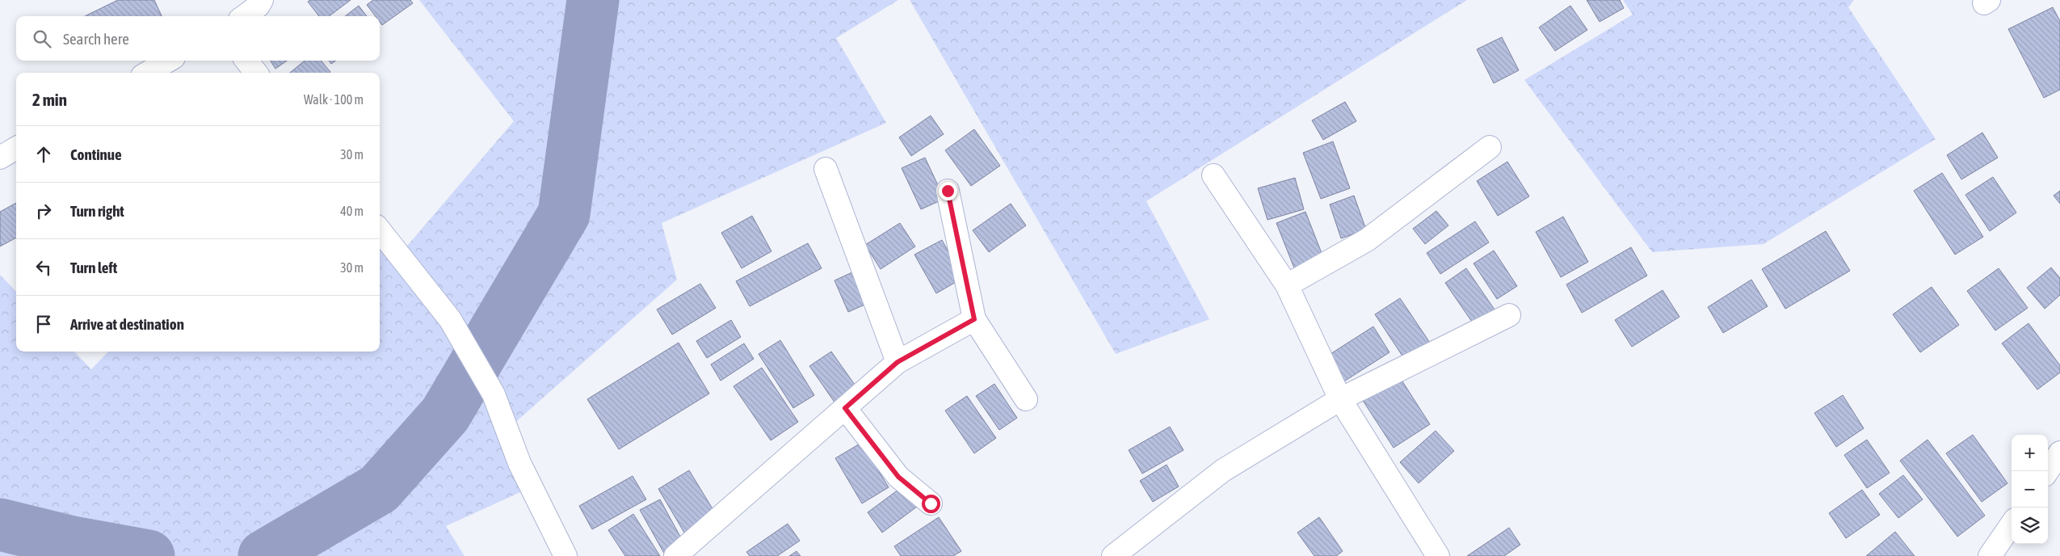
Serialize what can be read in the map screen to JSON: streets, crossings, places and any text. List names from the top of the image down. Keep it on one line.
{"page":{"search":"Search here","heading":["2 min","Walk · 100 m"],"list":[["Continue","30 m"],["Turn right","40 m"],["Turn left","30 m"],"Arrive at destination"],"map_buttons":["+","−"]}}
